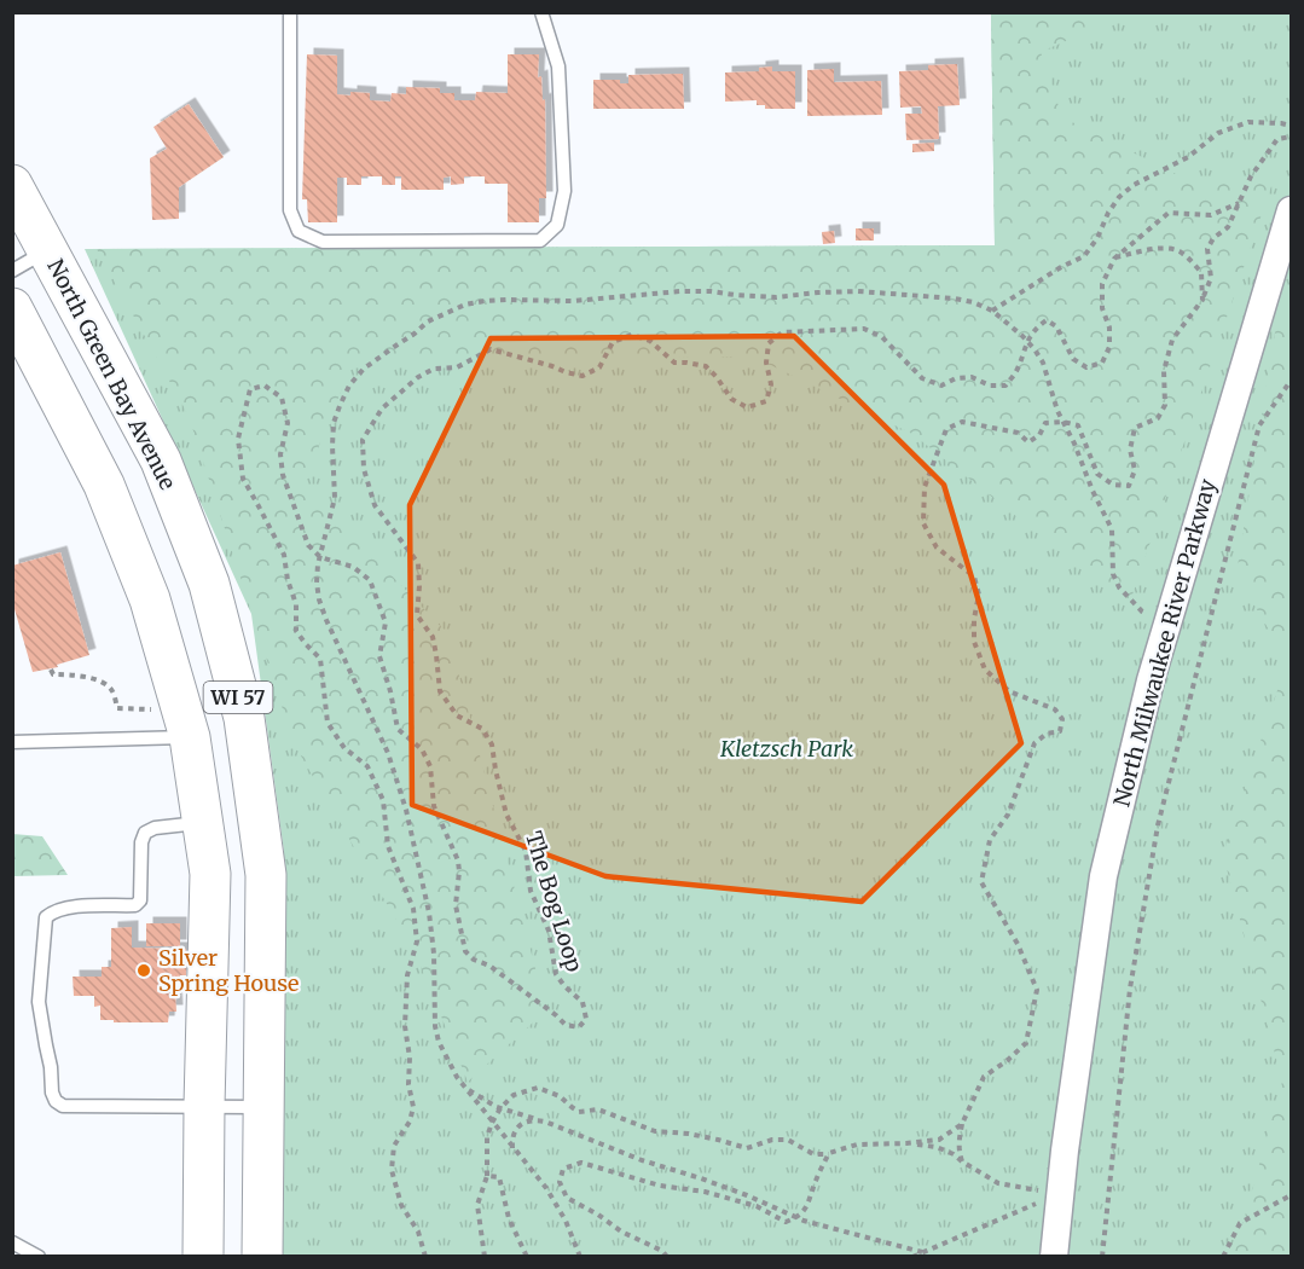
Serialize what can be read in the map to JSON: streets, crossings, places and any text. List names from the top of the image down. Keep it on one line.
{"streets":{"main road":["North Green Bay Avenue","WI 57"],"street":["North Milwaukee River Parkway"],"path":["The Bog Loop"]},"parks":["Kletzsch Park"],"places":["Silver Spring House"]}
